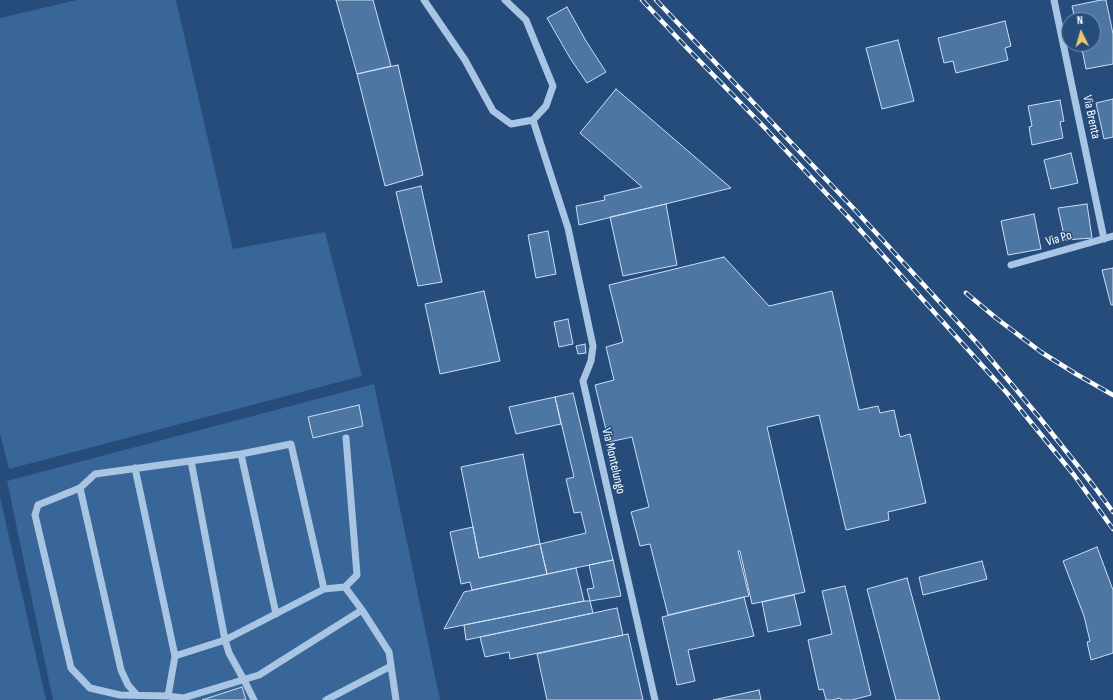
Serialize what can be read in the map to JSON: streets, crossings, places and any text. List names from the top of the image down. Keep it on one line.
{"streets":{"street":["Via Brenta","Via Po","Via Montelungo"]},"crossings":[["Via Brenta","Via Po"]],"north":"top"}
